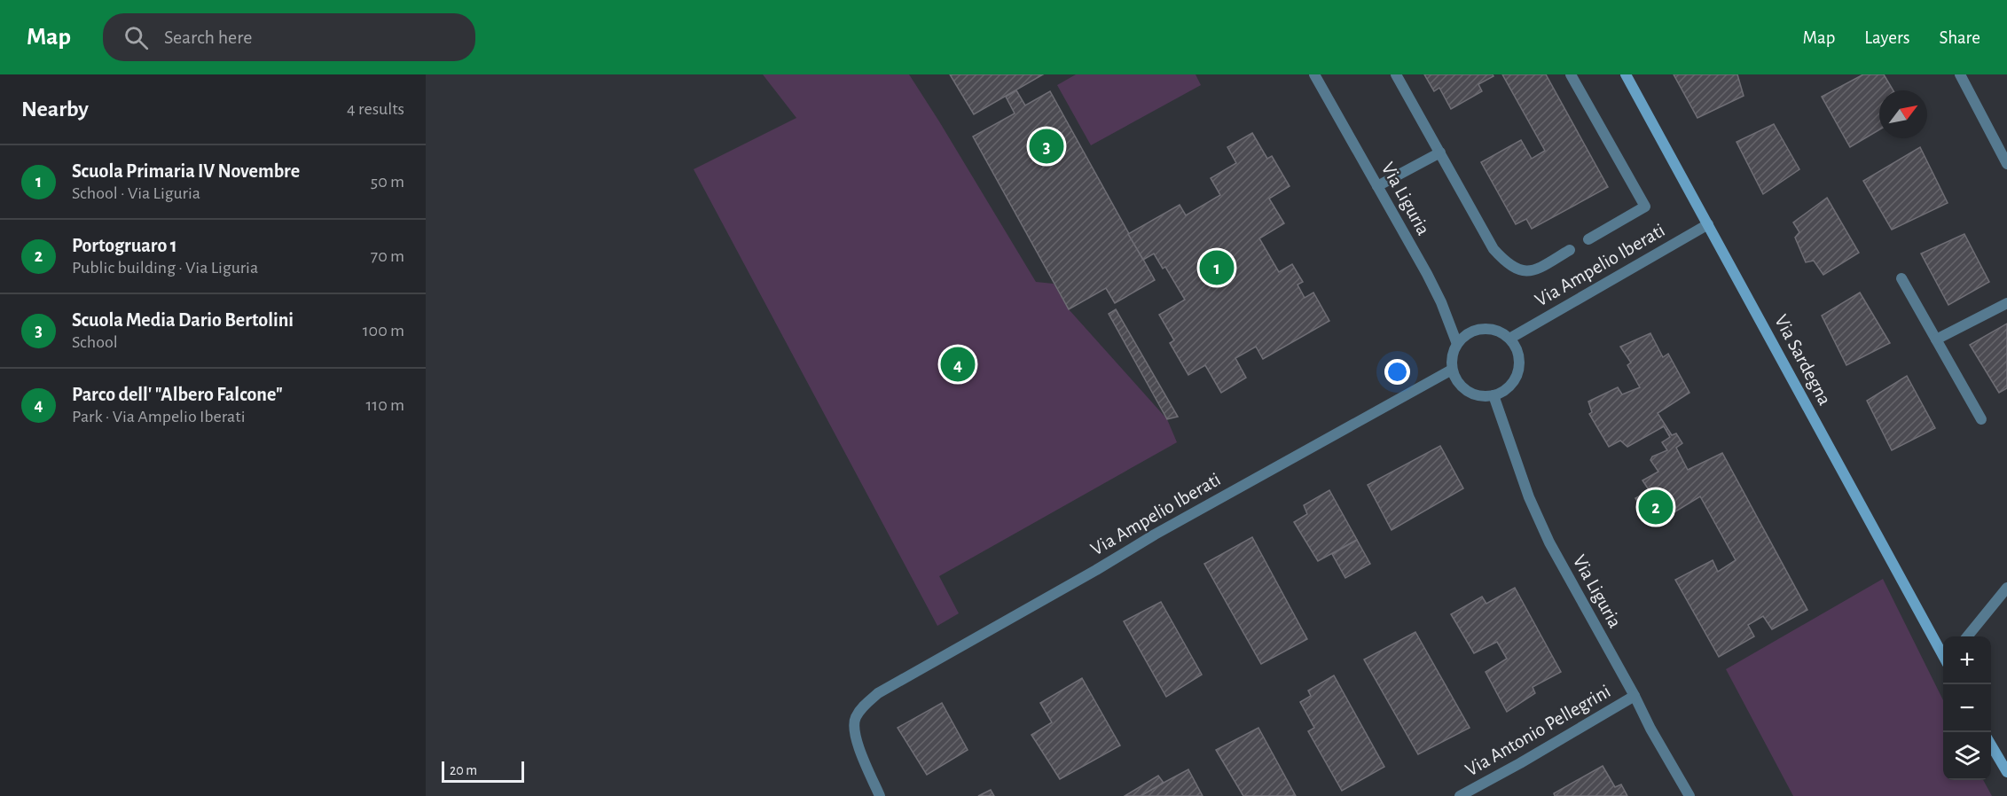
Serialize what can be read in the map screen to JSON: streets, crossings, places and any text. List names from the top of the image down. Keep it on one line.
{"streets":{"street":["Via Liguria","Via Ampelio Iberati","Via Sardegna","Via Antonio Pellegrini"]},"crossings":[["Via Liguria","Via Ampelio Iberati"],["Via Liguria","Via Antonio Pellegrini"],["Via Ampelio Iberati","Via Sardegna"]],"scale_bar":"20 m","north":"top right","page":{"header":"Map","search":"Search here","nav":["Map","Layers","Share"],"heading":["Nearby","4 results"],"pins":["3","1","4","2"],"list":[{"mark":"1","name":"Scuola Primaria IV Novembre","note":"School · Via Liguria","value":"50 m"},{"mark":"2","name":"Portogruaro 1","note":"Public building · Via Liguria","value":"70 m"},{"mark":"3","name":"Scuola Media Dario Bertolini","note":"School","value":"100 m"},{"mark":"4","name":"Parco dell' \"Albero Falcone\"","note":"Park · Via Ampelio Iberati","value":"110 m"}],"map_buttons":["+","−"],"scale":"20 m"}}
